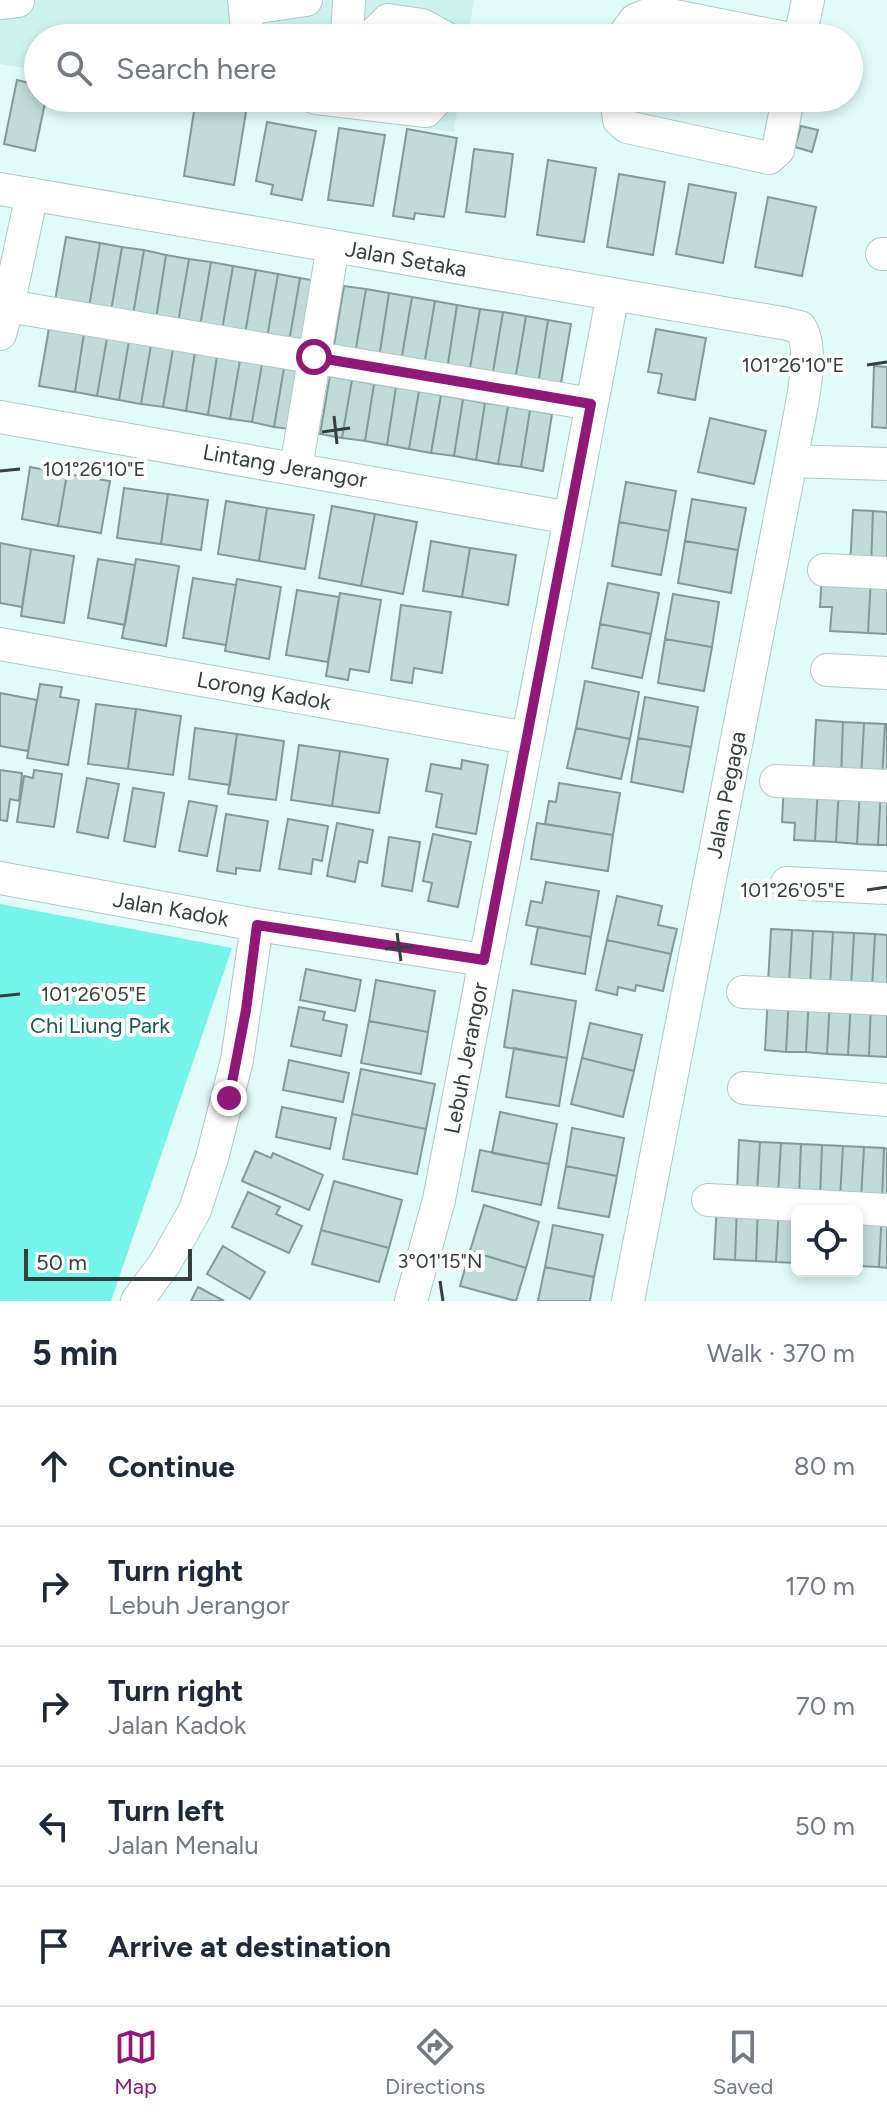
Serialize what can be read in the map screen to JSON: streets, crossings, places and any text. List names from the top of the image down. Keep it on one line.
{"streets":{"street":["Jalan Setaka","Lintang Jerangor","Lorong Kadok","Jalan Pegaga","Jalan Kadok","Lebuh Jerangor"]},"crossings":[["Jalan Setaka","Jalan Pegaga"],["Jalan Setaka","Lebuh Jerangor"],["Lintang Jerangor","Lebuh Jerangor"],["Lorong Kadok","Lebuh Jerangor"],["Jalan Kadok","Lebuh Jerangor"]],"parks":["Chi Liung Park"],"scale_bar":"50 m","page":{"search":"Search here","scale":"50 m","heading":["5 min","Walk · 370 m"],"list":[["Continue","80 m"],["Turn right","Lebuh Jerangor","170 m"],["Turn right","Jalan Kadok","70 m"],["Turn left","Jalan Menalu","50 m"],"Arrive at destination"],"nav":["Map","Directions","Saved"]},"coordinates":["101°26'10\"E","101°26'05\"E","3°01'15\"N"]}
